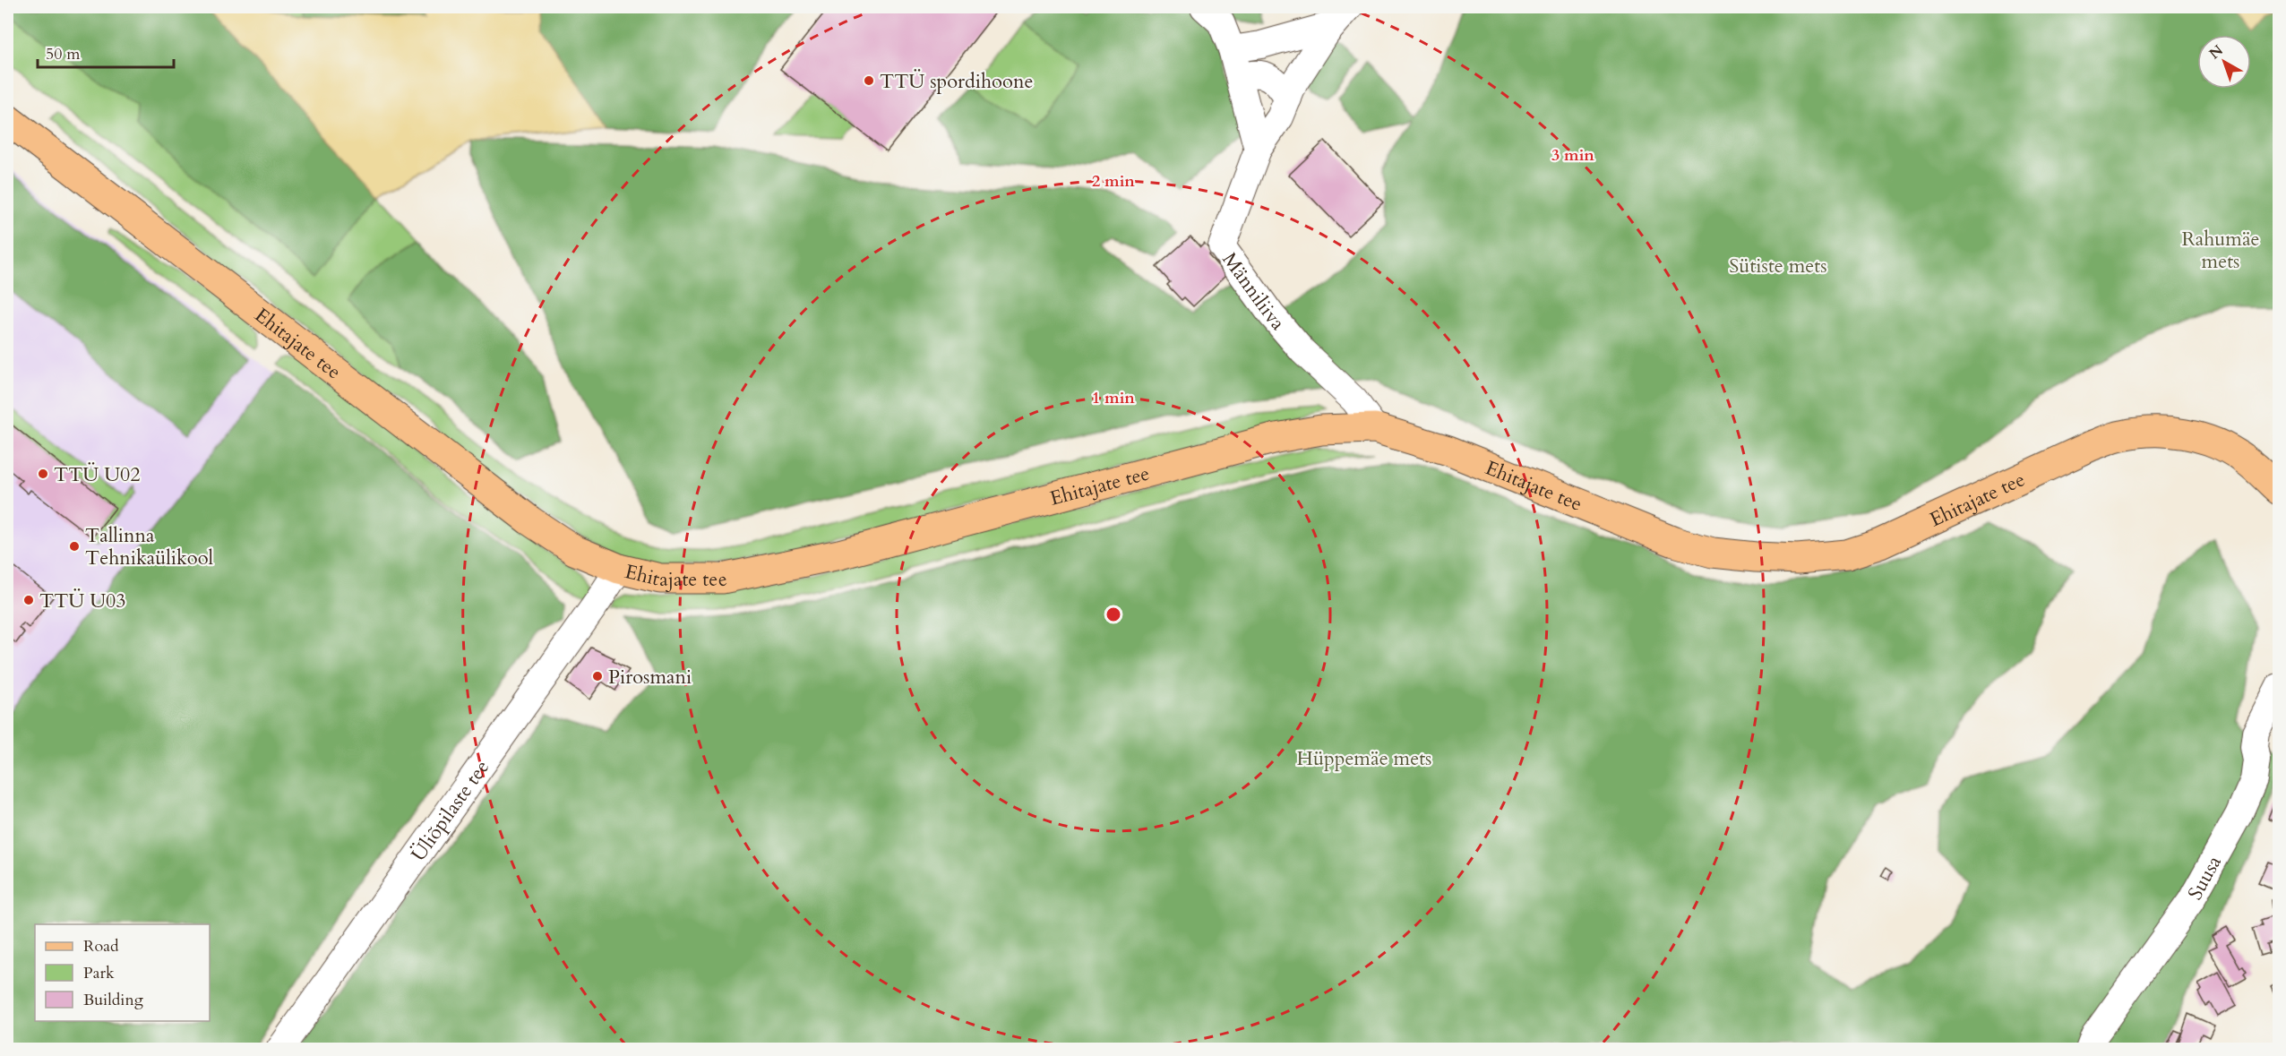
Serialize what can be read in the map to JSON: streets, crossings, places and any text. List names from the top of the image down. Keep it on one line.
{"streets":{"main road":["Ehitajate tee"],"street":["Männiliiva","Üliõpilaste tee","Suusa"]},"crossings":[["Männiliiva","Ehitajate tee"],["Ehitajate tee","Üliõpilaste tee"]],"parks":["Rahumäe mets","Sütiste mets","Hüppemäe mets"],"places":["TTÜ spordihoone","TTÜ U02","Tallinna Tehnikaülikool","TTÜ U03","Pirosmani"],"legend":["Road","Park","Building"],"scale_bar":"50 m","north":"top left","rings":["3 min","2 min","1 min"]}
